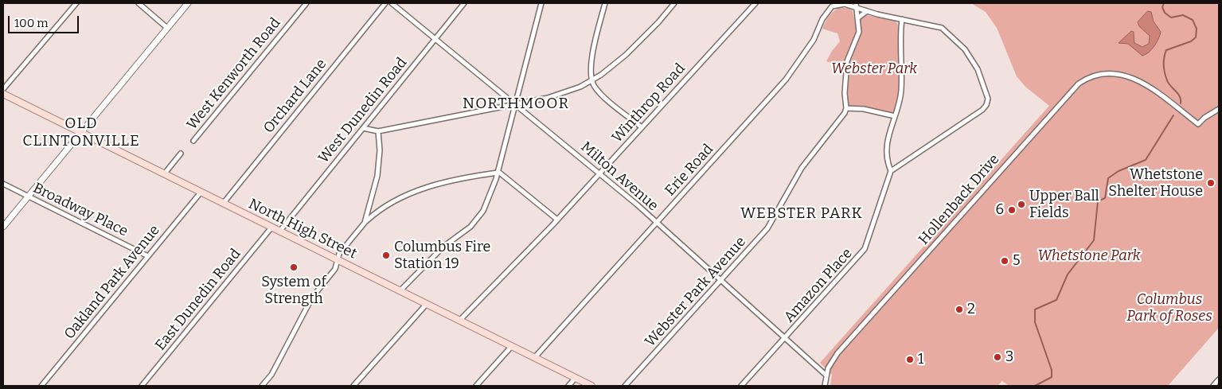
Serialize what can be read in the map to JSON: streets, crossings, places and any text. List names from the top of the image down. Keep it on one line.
{"streets":{"main road":["North High Street"],"street":["West Kenworth Road","Orchard Lane","Winthrop Road","West Dunedin Road","Erie Road","Milton Avenue","Hollenback Drive","Broadway Place","Oakland Park Avenue","Amazon Place","Webster Park Avenue","East Dunedin Road"]},"crossings":[["Orchard Lane","North High Street"],["Winthrop Road","Milton Avenue"],["Winthrop Road","North High Street"],["West Dunedin Road","Milton Avenue"],["West Dunedin Road","North High Street"],["Erie Road","Milton Avenue"],["Erie Road","North High Street"],["Erie Road","Amazon Place"],["Milton Avenue","Hollenback Drive"],["Milton Avenue","Amazon Place"],["Milton Avenue","Webster Park Avenue"],["Broadway Place","Oakland Park Avenue"],["North High Street","Oakland Park Avenue"],["North High Street","East Dunedin Road"]],"districts":["NORTHMOOR","OLD CLINTONVILLE","WEBSTER PARK"],"parks":["Webster Park","Whetstone Park","Columbus Park of Roses"],"places":["Whetstone Shelter House","Upper Ball Fields","6","Columbus Fire Station 19","5","System of Strength","2","3","1"],"scale_bar":"100 m"}
